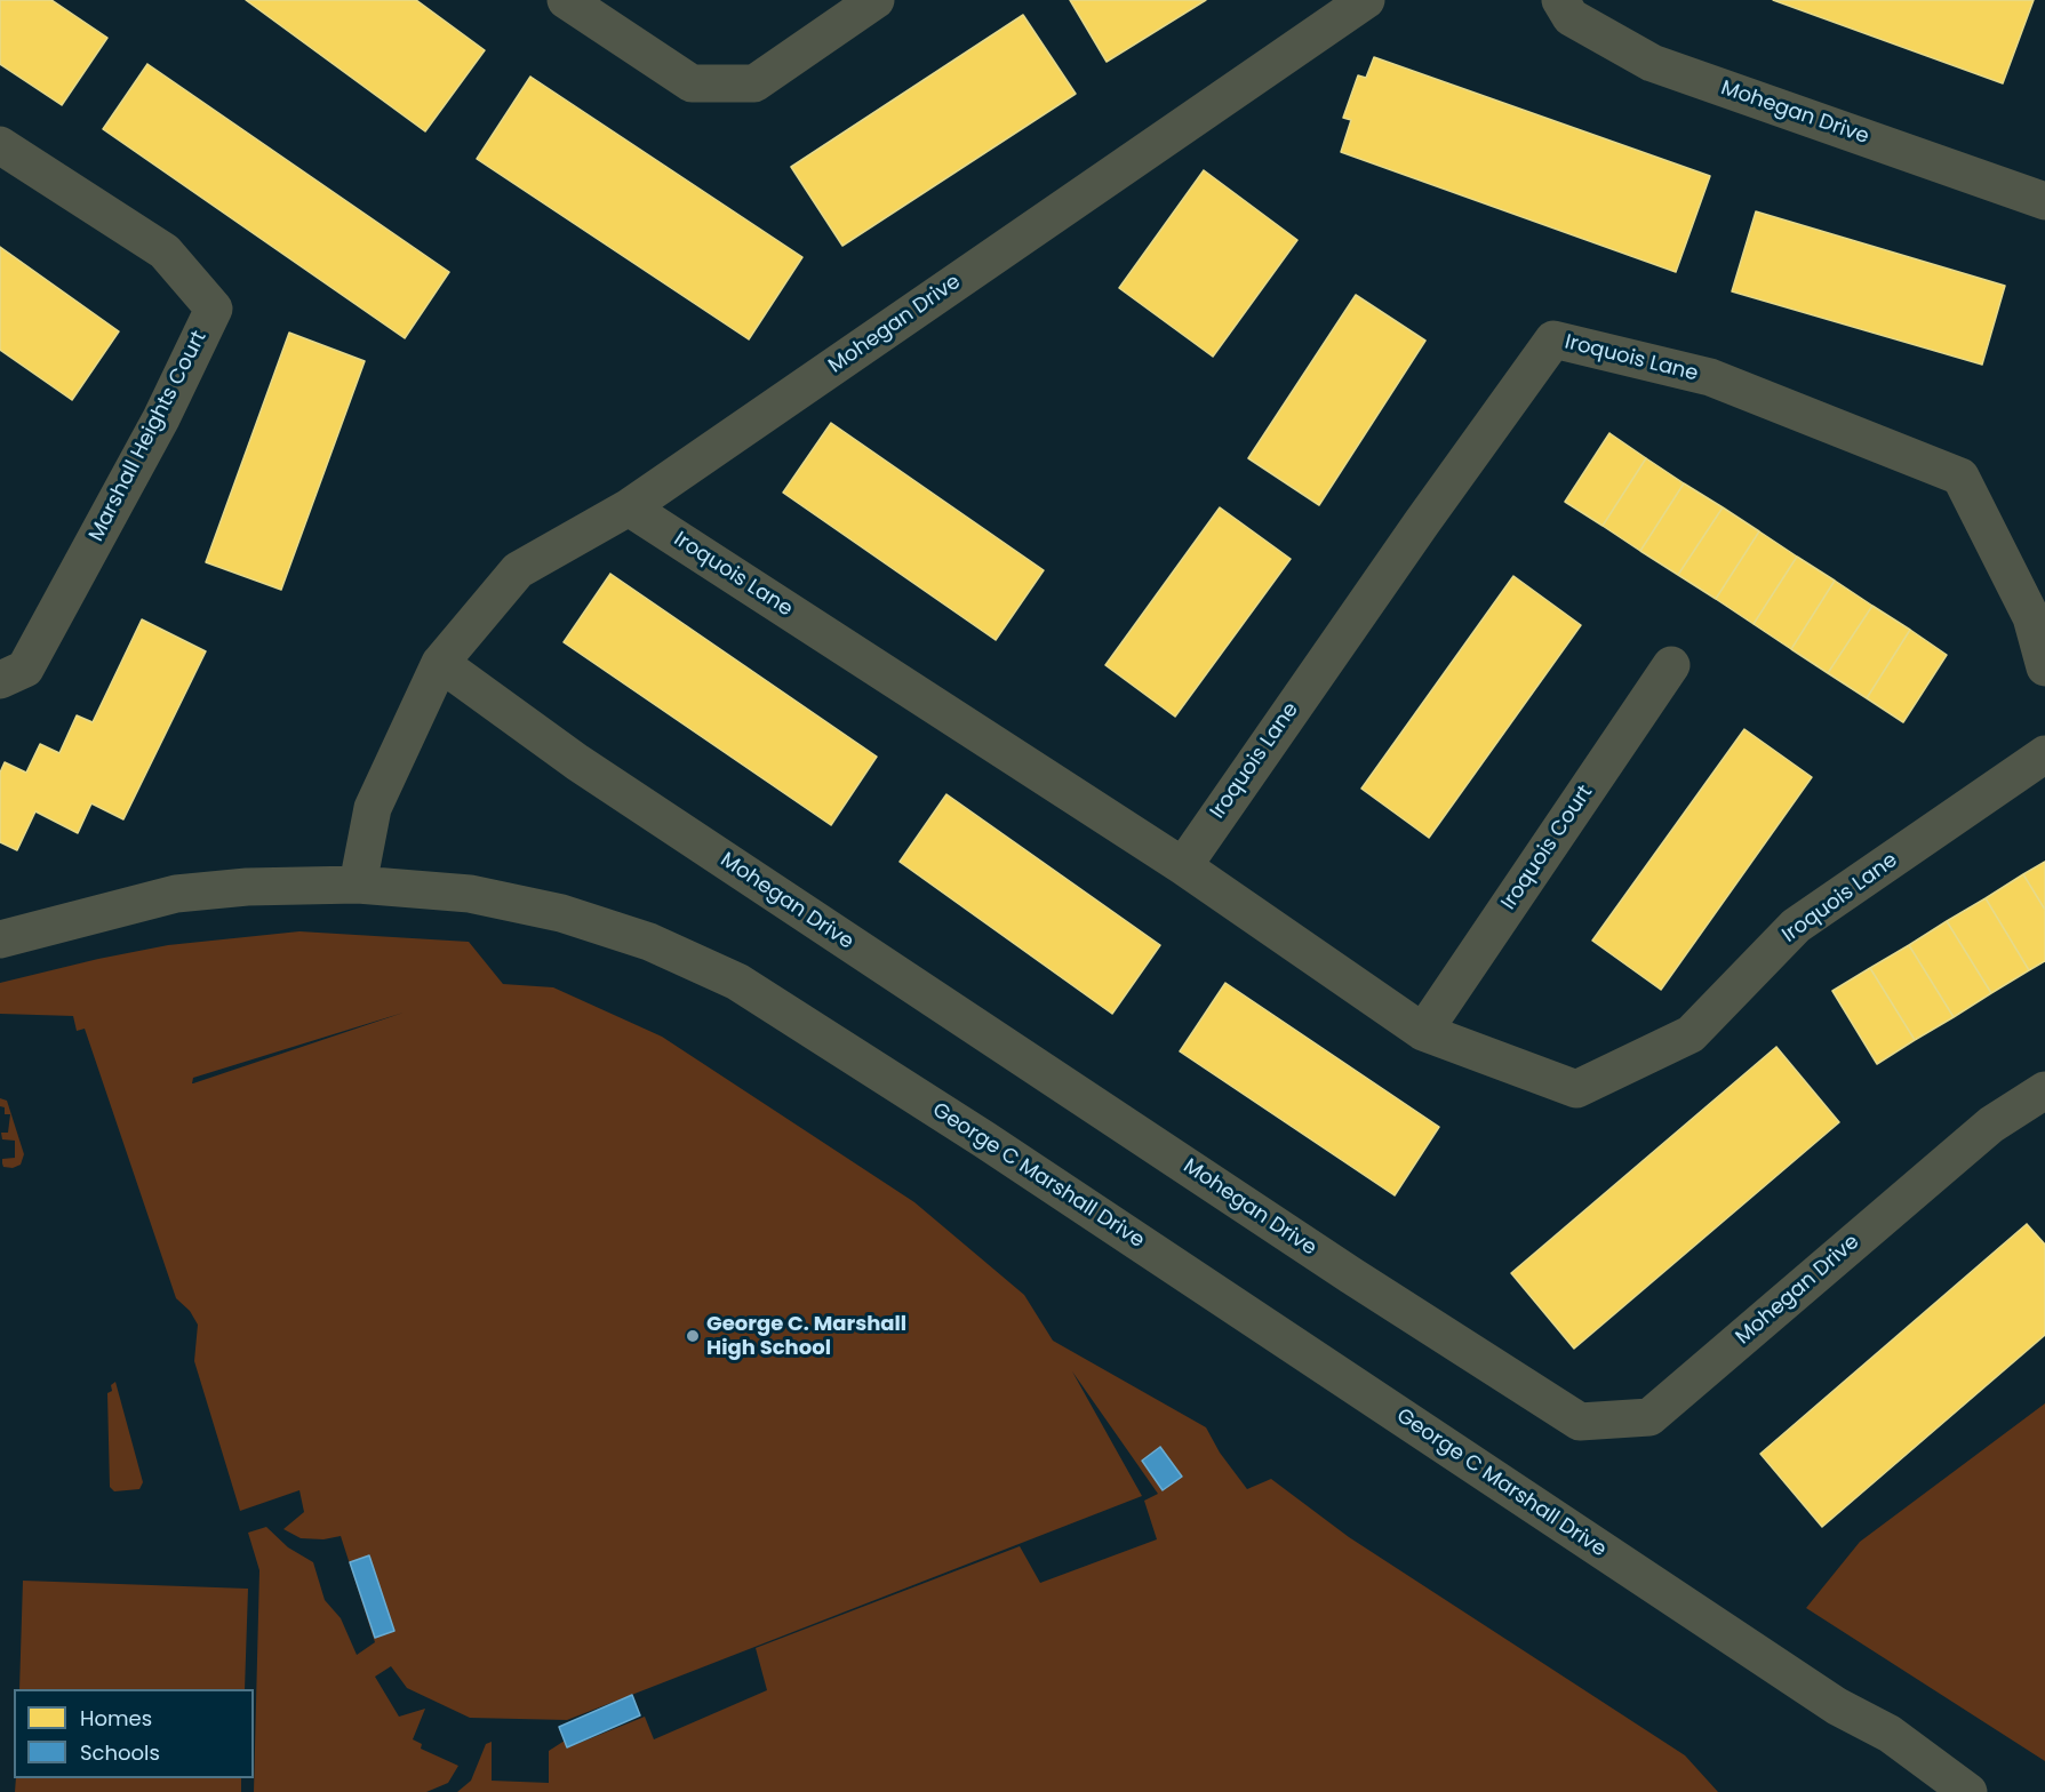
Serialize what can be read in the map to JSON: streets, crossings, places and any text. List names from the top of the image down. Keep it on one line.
{"streets":{"street":["Mohegan Drive","Iroquois Lane","Marshall Heights Court","Iroquois Court","George C Marshall Drive"]},"crossings":[["Mohegan Drive","Iroquois Lane"],["Mohegan Drive","George C Marshall Drive"],["Iroquois Lane","Iroquois Court"]],"places":["George C. Marshall High School"],"legend":["Homes","Schools"]}
